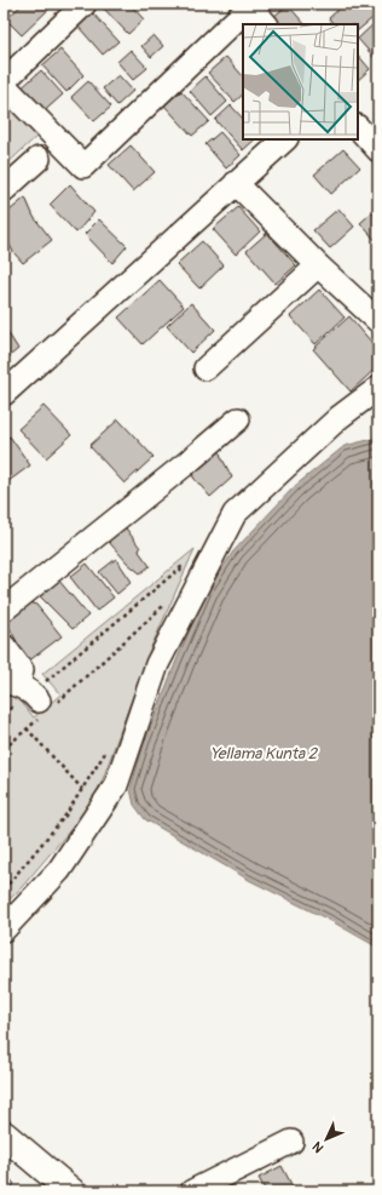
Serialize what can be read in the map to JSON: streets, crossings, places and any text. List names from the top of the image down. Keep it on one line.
{"water":["Yellama Kunta 2"],"north":"bottom left"}
